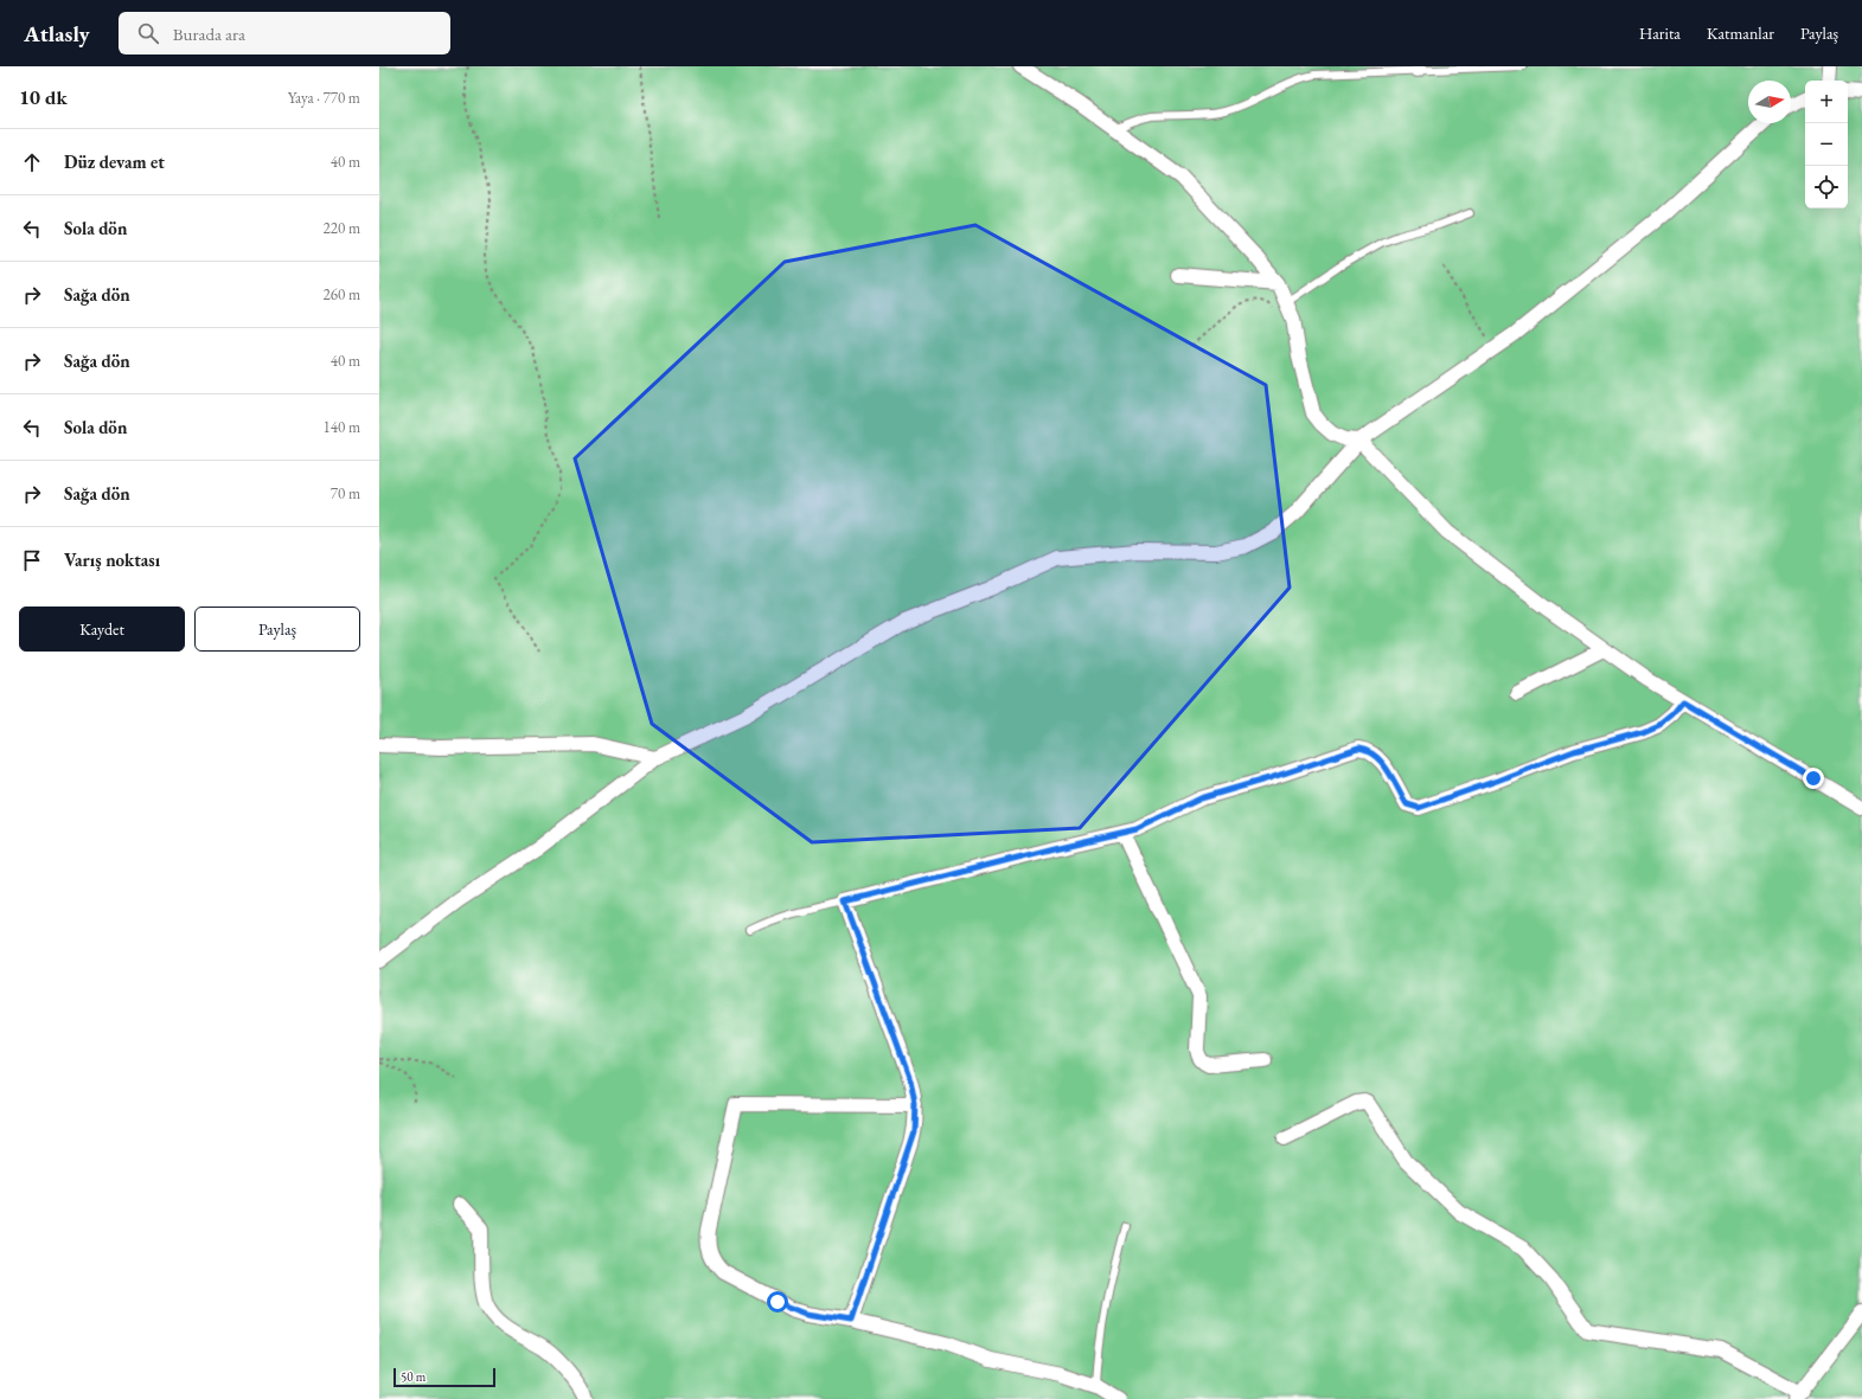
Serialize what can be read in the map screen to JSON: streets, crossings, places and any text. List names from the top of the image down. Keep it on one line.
{"scale_bar":"50 m","north":"right","page":{"header":"Atlasly","search":"Burada ara","nav":["Harita","Katmanlar","Paylaş"],"heading":["10 dk","Yaya · 770 m"],"map_buttons":["+","−"],"list":[["Düz devam et","40 m"],["Sola dön","220 m"],["Sağa dön","260 m"],["Sağa dön","40 m"],["Sola dön","140 m"],["Sağa dön","70 m"],"Varış noktası"],"buttons":["Kaydet","Paylaş"],"scale":"50 m"}}
